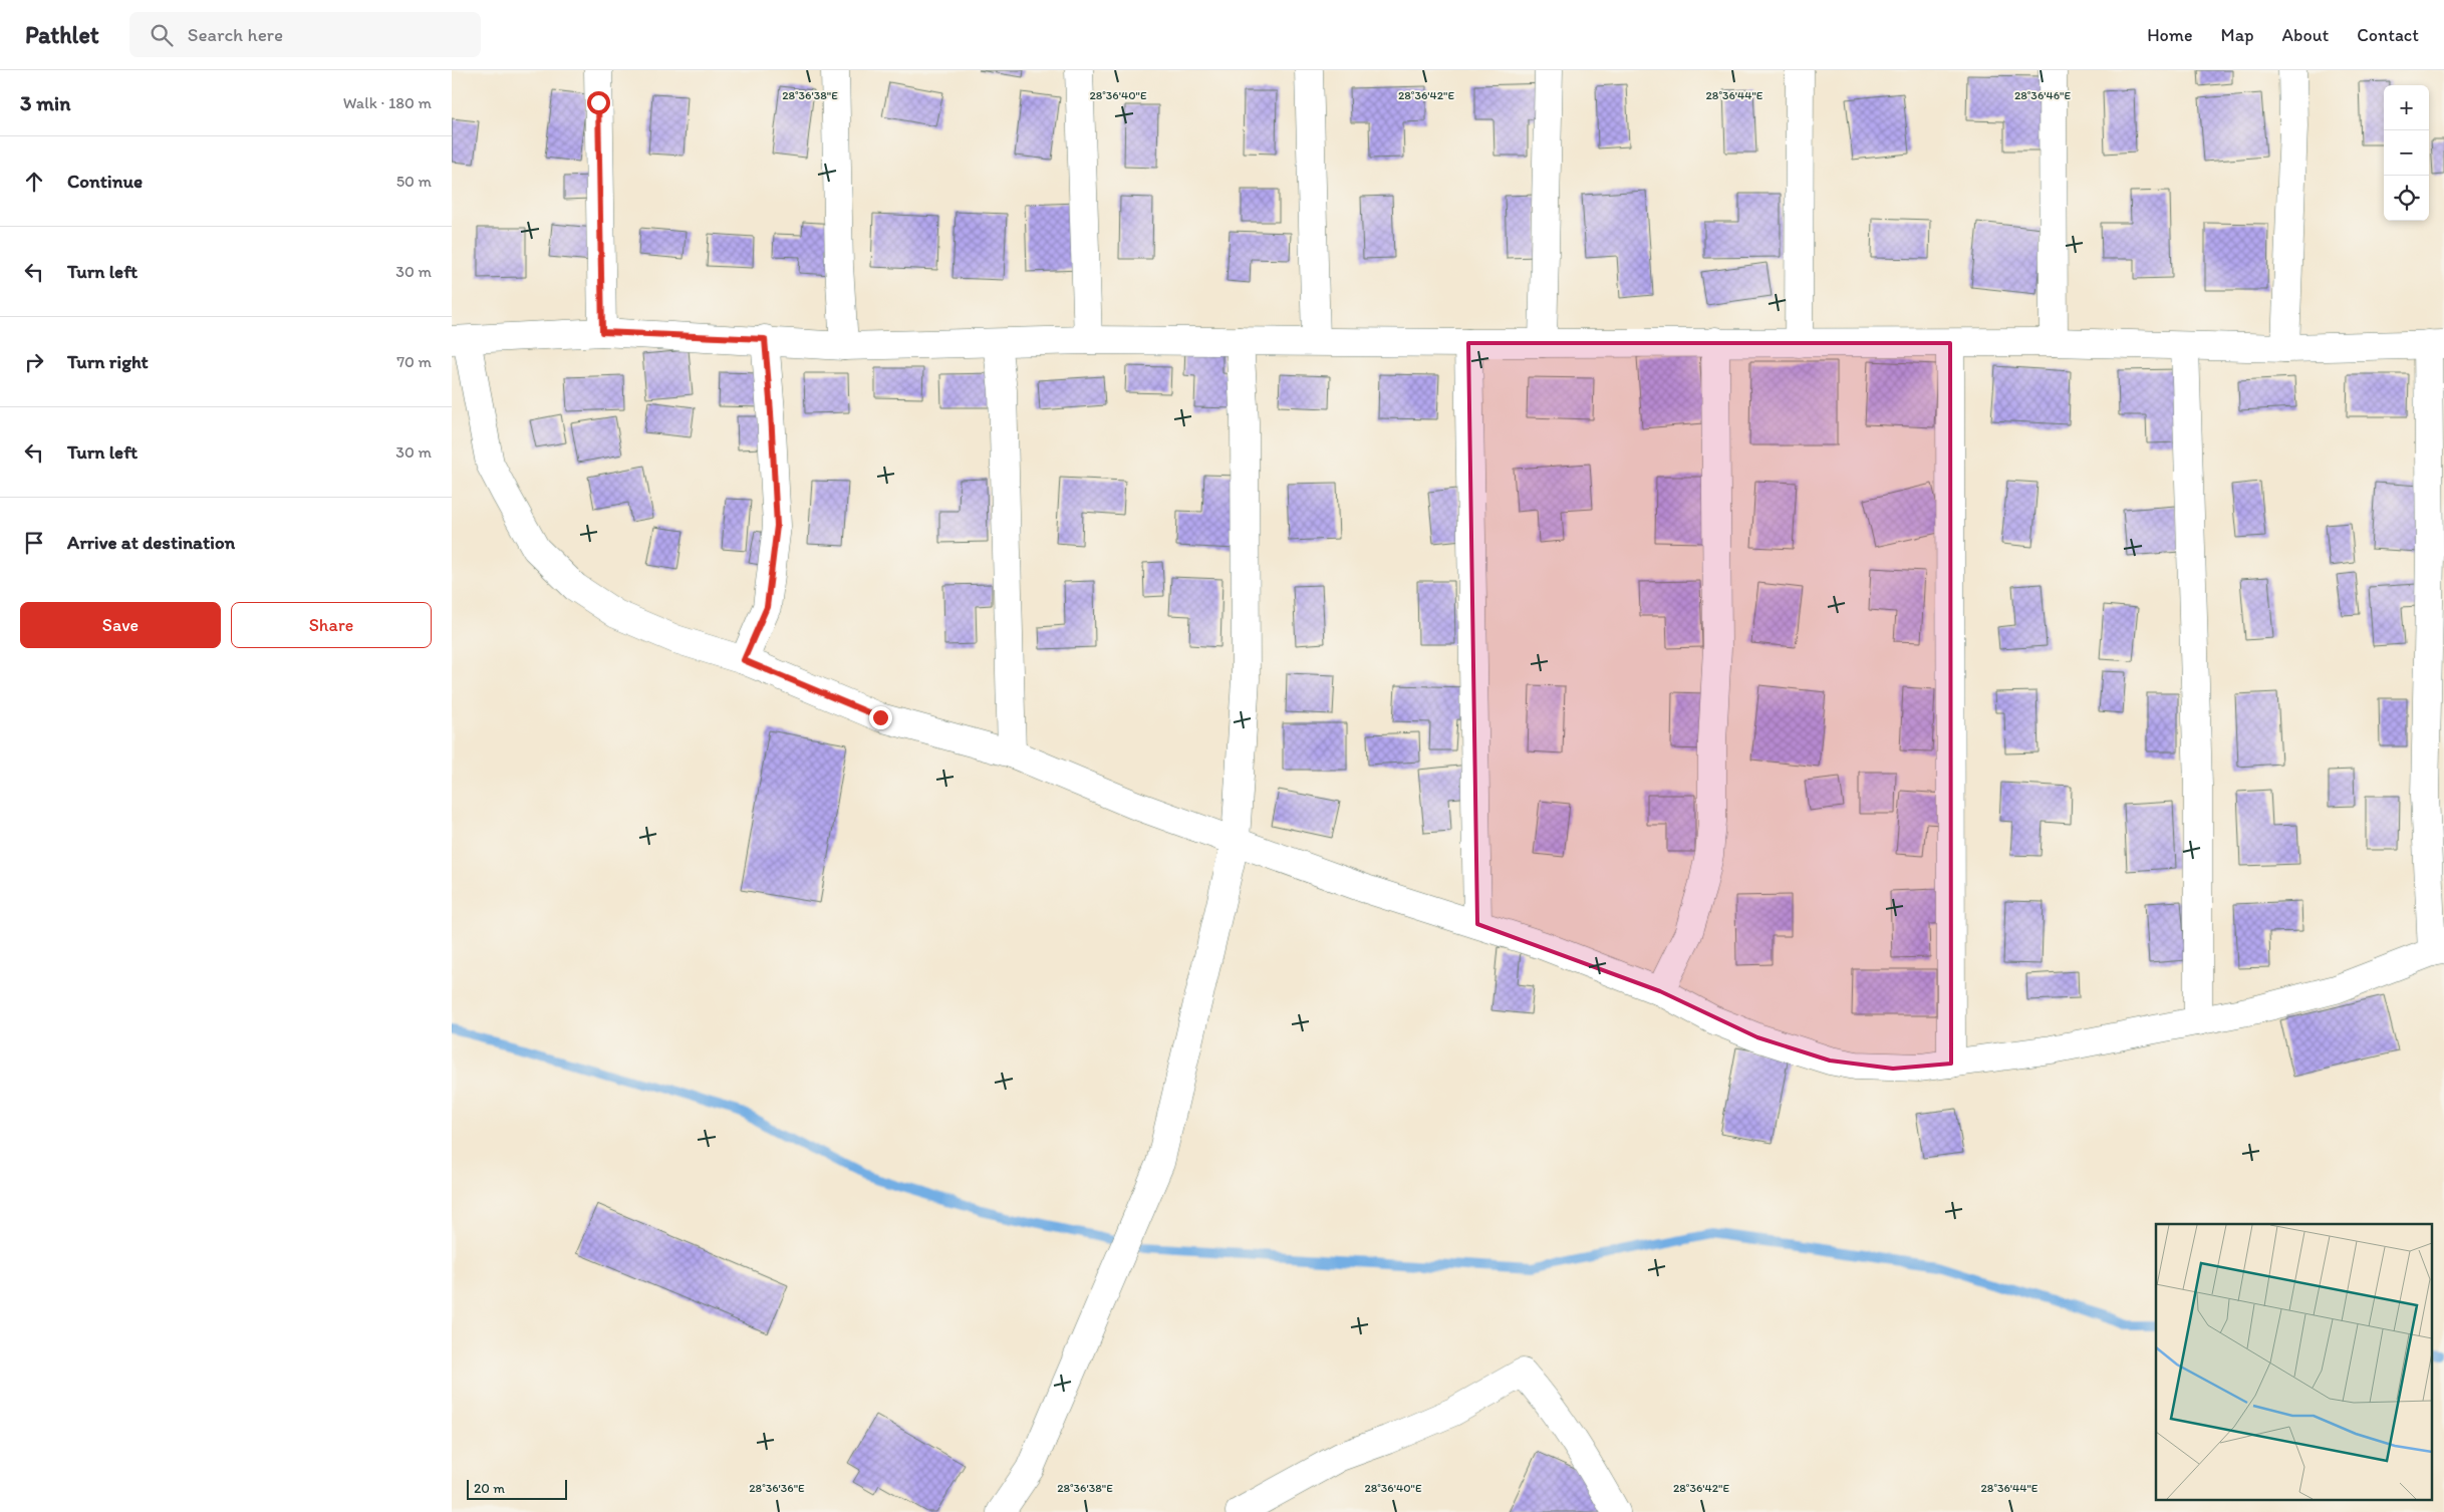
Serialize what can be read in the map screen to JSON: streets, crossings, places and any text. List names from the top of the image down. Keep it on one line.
{"scale_bar":"20 m","page":{"header":"Pathlet","search":"Search here","nav":["Home","Map","About","Contact"],"heading":["3 min","Walk · 180 m"],"map_buttons":["+","−"],"list":[["Continue","50 m"],["Turn left","30 m"],["Turn right","70 m"],["Turn left","30 m"],"Arrive at destination"],"buttons":["Save","Share"],"scale":"20 m"},"coordinates":["28°36'38\"E","28°36'40\"E","28°36'42\"E","28°36'44\"E","28°36'46\"E","28°36'36\"E"]}
